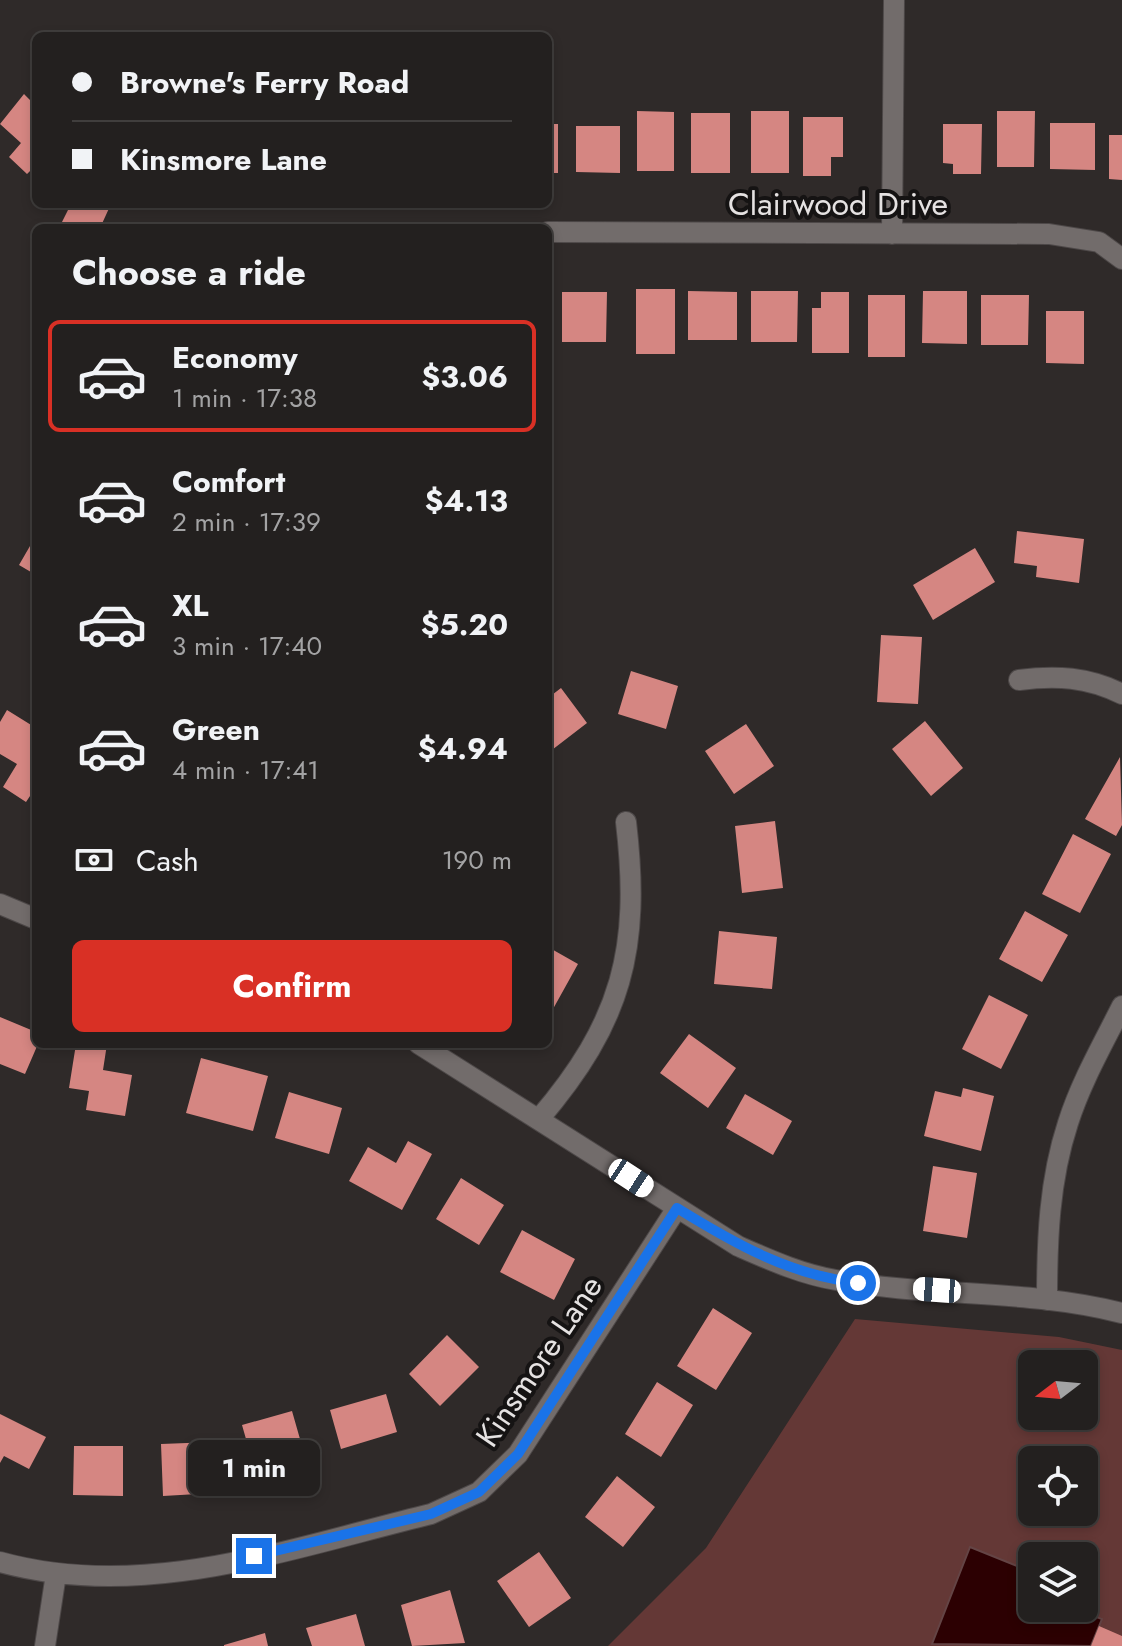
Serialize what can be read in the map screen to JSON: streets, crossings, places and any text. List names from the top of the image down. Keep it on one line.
{"streets":{"street":["Clairwood Drive","Kinsmore Lane"]},"north":"left","page":{"banner":["Browne's Ferry Road","Kinsmore Lane"],"heading":"Choose a ride","list":[{"name":"Economy","note":"1 min · 17:38","value":"$3.06"},{"name":"Comfort","note":"2 min · 17:39","value":"$4.13"},{"name":"XL","note":"3 min · 17:40","value":"$5.20"},{"name":"Green","note":"4 min · 17:41","value":"$4.94"}],"pay":["Cash","190 m"],"buttons":"Confirm","bubble":"1 min"}}
